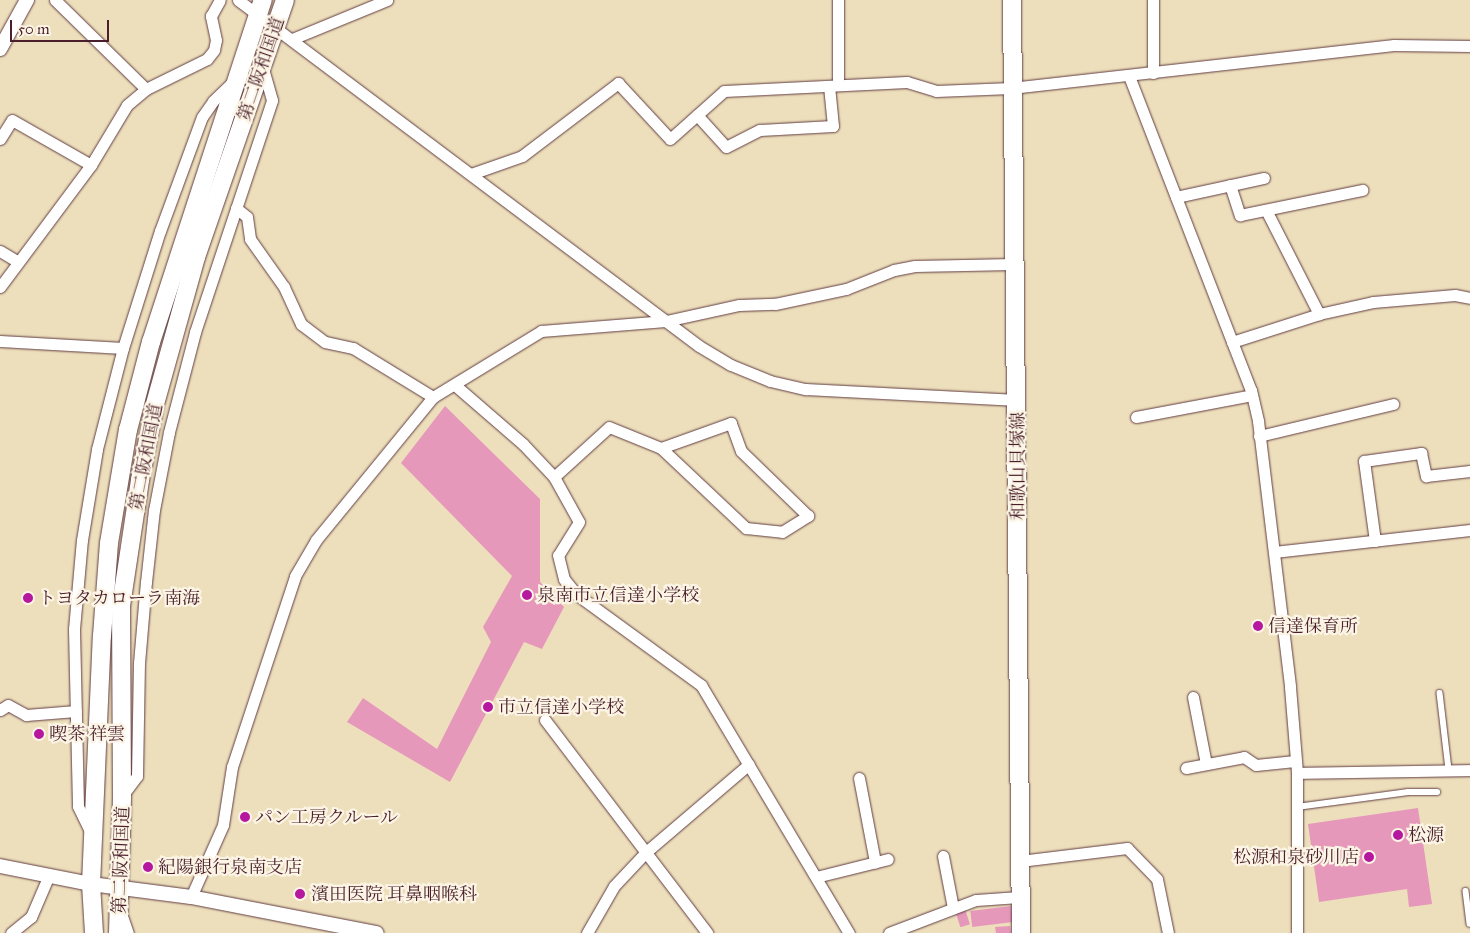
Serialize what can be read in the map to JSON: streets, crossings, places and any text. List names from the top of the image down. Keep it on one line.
{"streets":{"main road":["第二阪和国道","和歌山貝塚線"]},"places":["泉南市立信達小学校","トヨタカローラ南海","信達保育所","市立信達小学校","喫茶 祥雲","パン工房クルール","松源","松源和泉砂川店","紀陽銀行泉南支店","濱田医院 耳鼻咽喉科"],"scale_bar":"50 m"}
